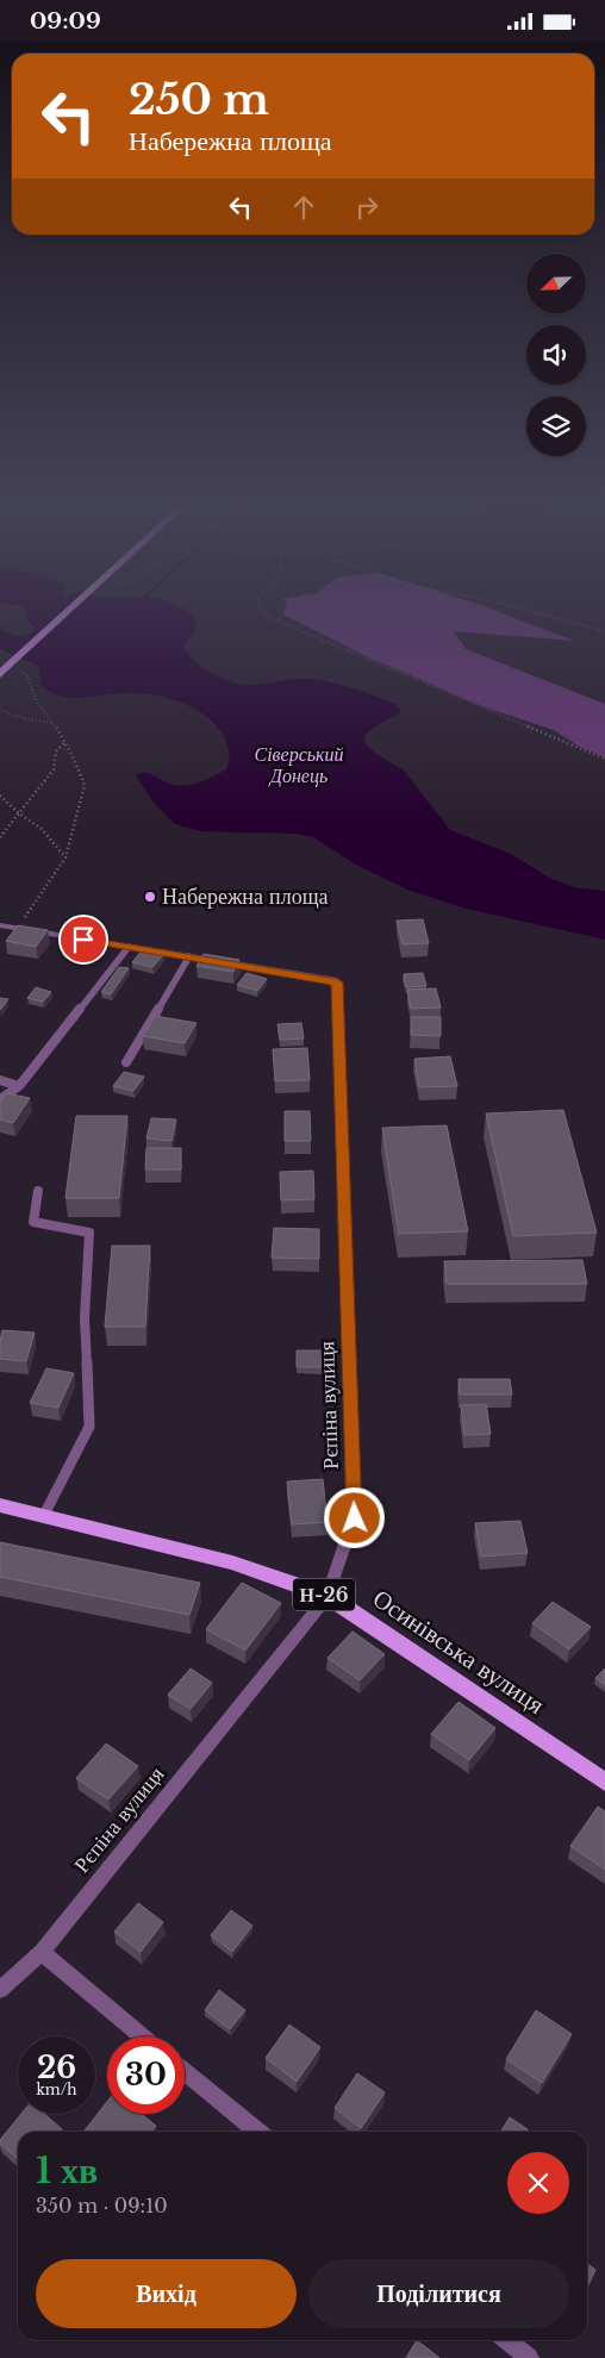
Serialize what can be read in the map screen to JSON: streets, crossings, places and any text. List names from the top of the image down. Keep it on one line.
{"streets":{"main road":["Н-26","Осинівська вулиця"],"street":["Рєпіна вулиця"]},"crossings":[["Рєпіна вулиця","Осинівська вулиця"]],"water":["Сіверський Донець"],"places":["Набережна площа"],"north":"bottom left","page":{"status":"09:09","turn":["250 m","Набережна площа"],"speed":"26 km/h","limit":"30","heading":["1 хв","350 m · 09:10"],"buttons":["Вихід","Поділитися"]}}
